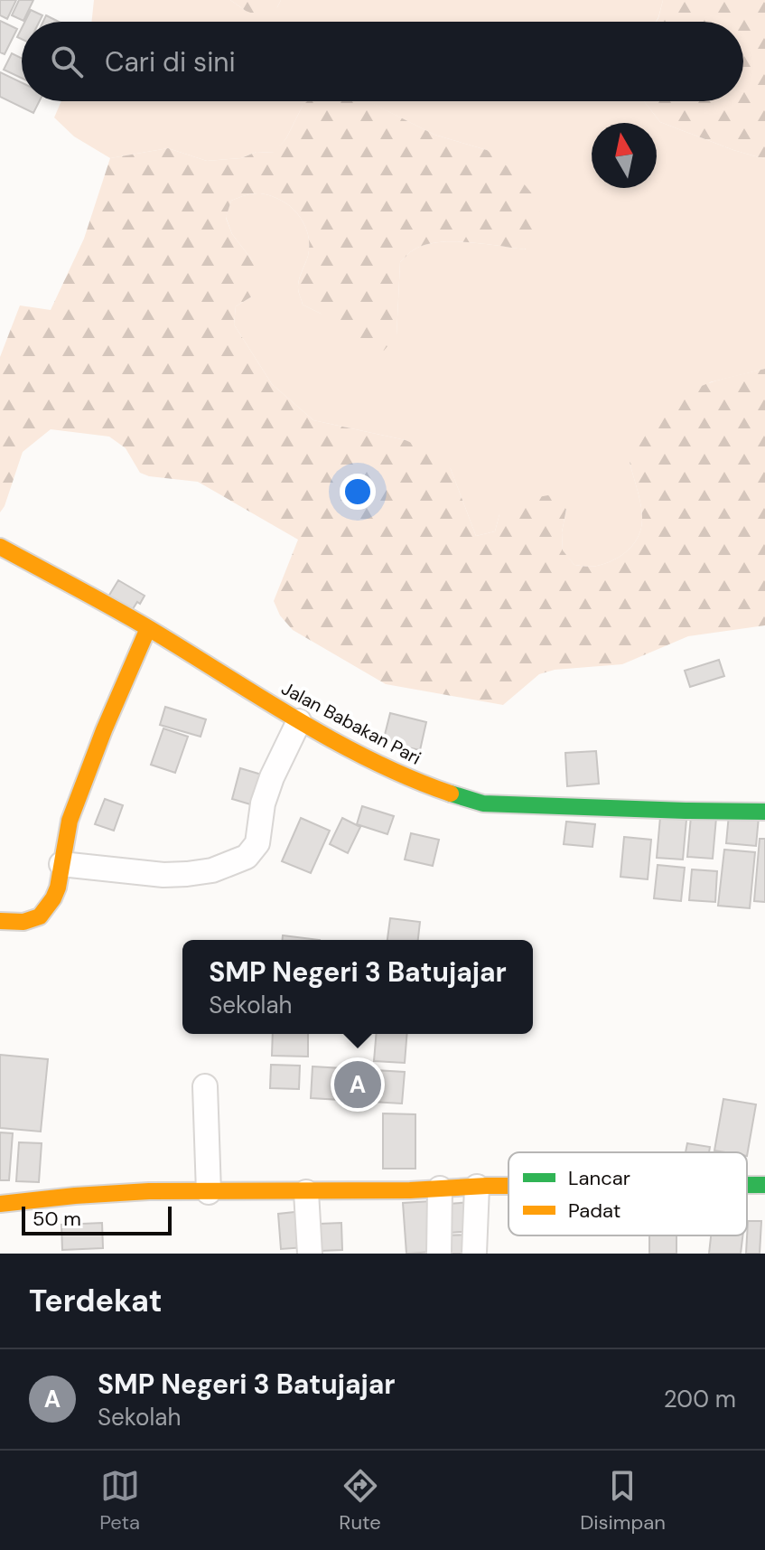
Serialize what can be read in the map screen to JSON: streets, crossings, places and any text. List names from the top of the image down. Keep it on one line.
{"streets":{"street":["Jalan Babakan Pari"]},"legend":["Lancar","Padat"],"scale_bar":"50 m","north":"top","page":{"search":"Cari di sini","popup":["SMP Negeri 3 Batujajar","Sekolah"],"pins":"A","scale":"50 m","heading":"Terdekat","list":[{"mark":"A","name":"SMP Negeri 3 Batujajar","note":"Sekolah","value":"200 m"}],"nav":["Peta","Rute","Disimpan"]}}
